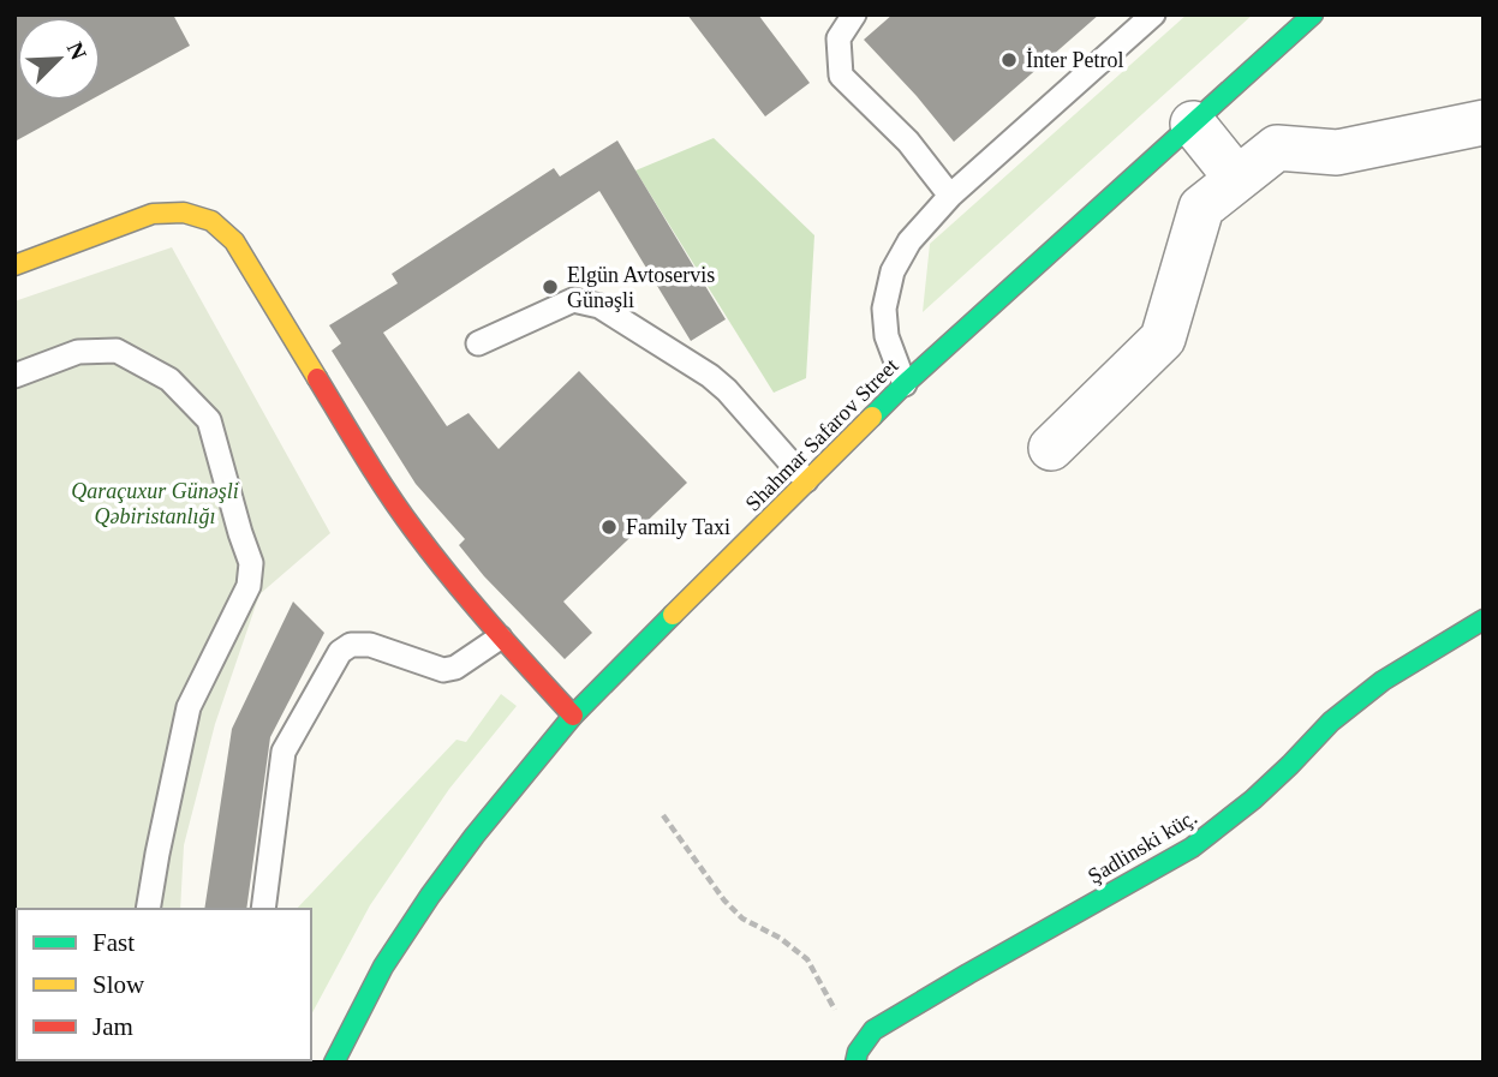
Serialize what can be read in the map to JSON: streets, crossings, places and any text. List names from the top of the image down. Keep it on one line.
{"streets":{"street":["Shahmar Safarov Street","Şadlinski küç."]},"parks":["Qaraçuxur Günəşli Qəbiristanlığı"],"places":["İnter Petrol","Elgün Avtoservis Günəşli","Family Taxi"],"legend":["Fast","Slow","Jam"],"north":"top right"}
